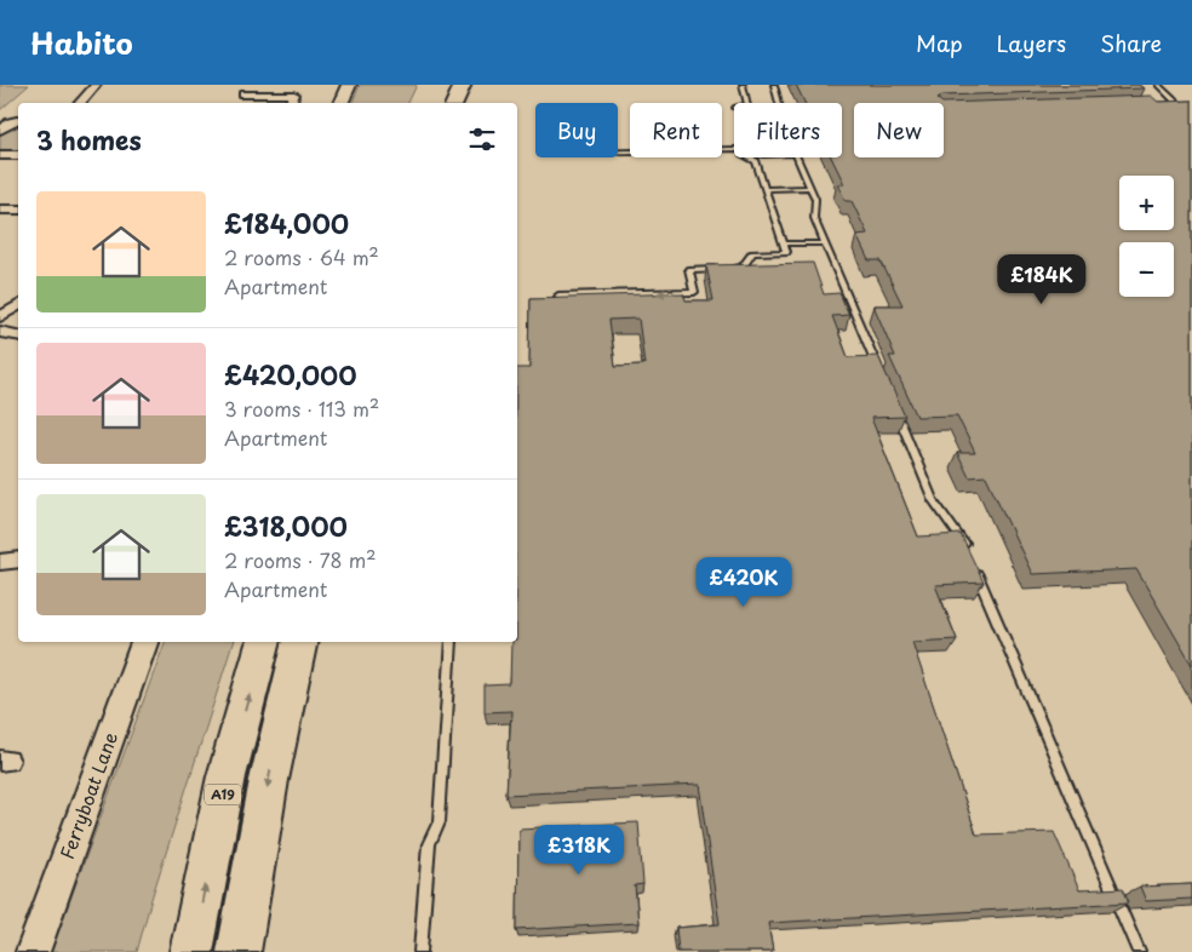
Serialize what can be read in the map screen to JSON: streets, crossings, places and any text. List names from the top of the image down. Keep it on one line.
{"streets":{"highway":["A19"],"street":["Ferryboat Lane"]},"page":{"header":"Habito","nav":["Map","Layers","Share"],"chip":["Buy","Rent","Filters","New"],"heading":"3 homes","map_buttons":["+","−"],"list":[{"name":"£184,000","note":"2 rooms · 64 m² · Apartment"},{"name":"£420,000","note":"3 rooms · 113 m² · Apartment"},{"name":"£318,000","note":"2 rooms · 78 m² · Apartment"}],"price":["£184K","£420K","£318K"]}}
